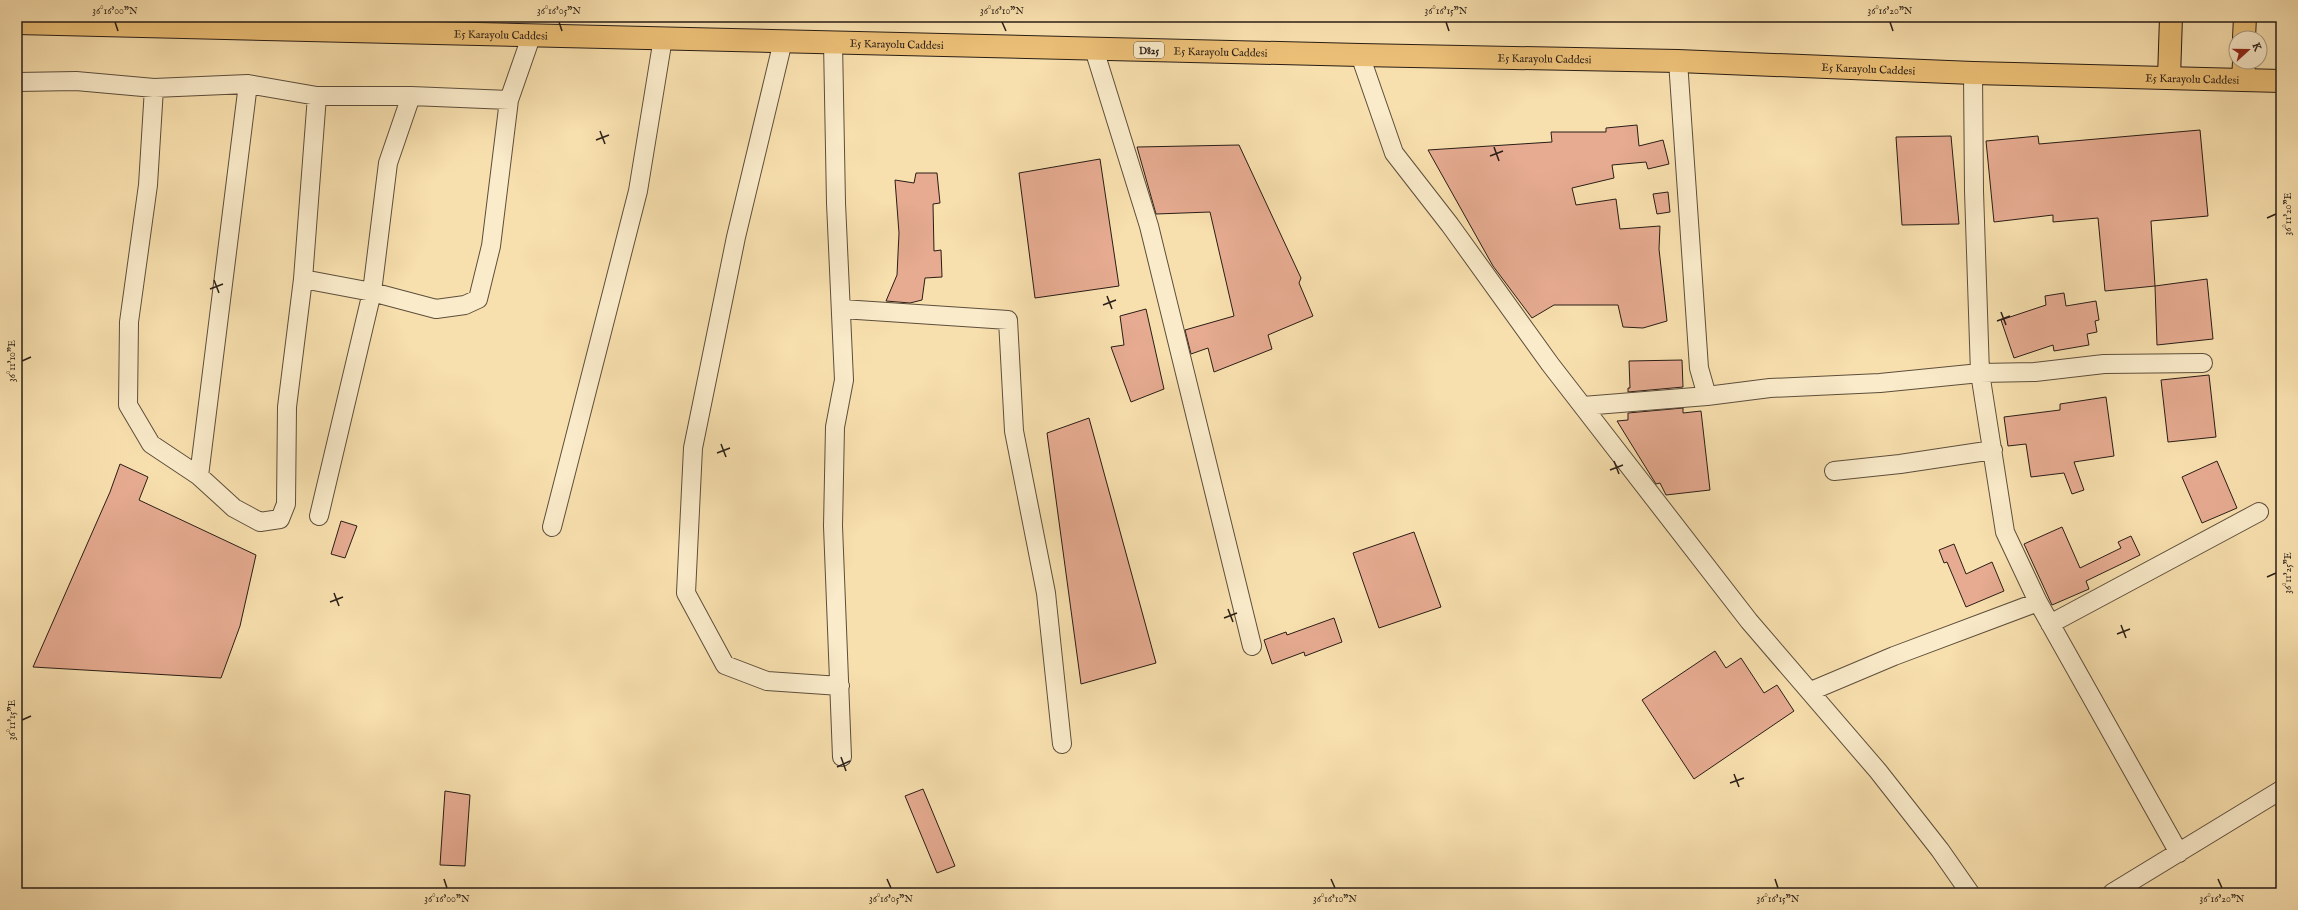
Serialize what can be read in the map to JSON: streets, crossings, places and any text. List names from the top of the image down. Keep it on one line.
{"streets":{"highway":["E5 Karayolu Caddesi","D825"]},"north":"right","coordinates":["36°16'00\"N","36°16'05\"N","36°16'10\"N","36°16'15\"N","36°16'20\"N","36°11'20\"E","36°11'10\"E","36°11'25\"E","36°11'15\"E"]}
